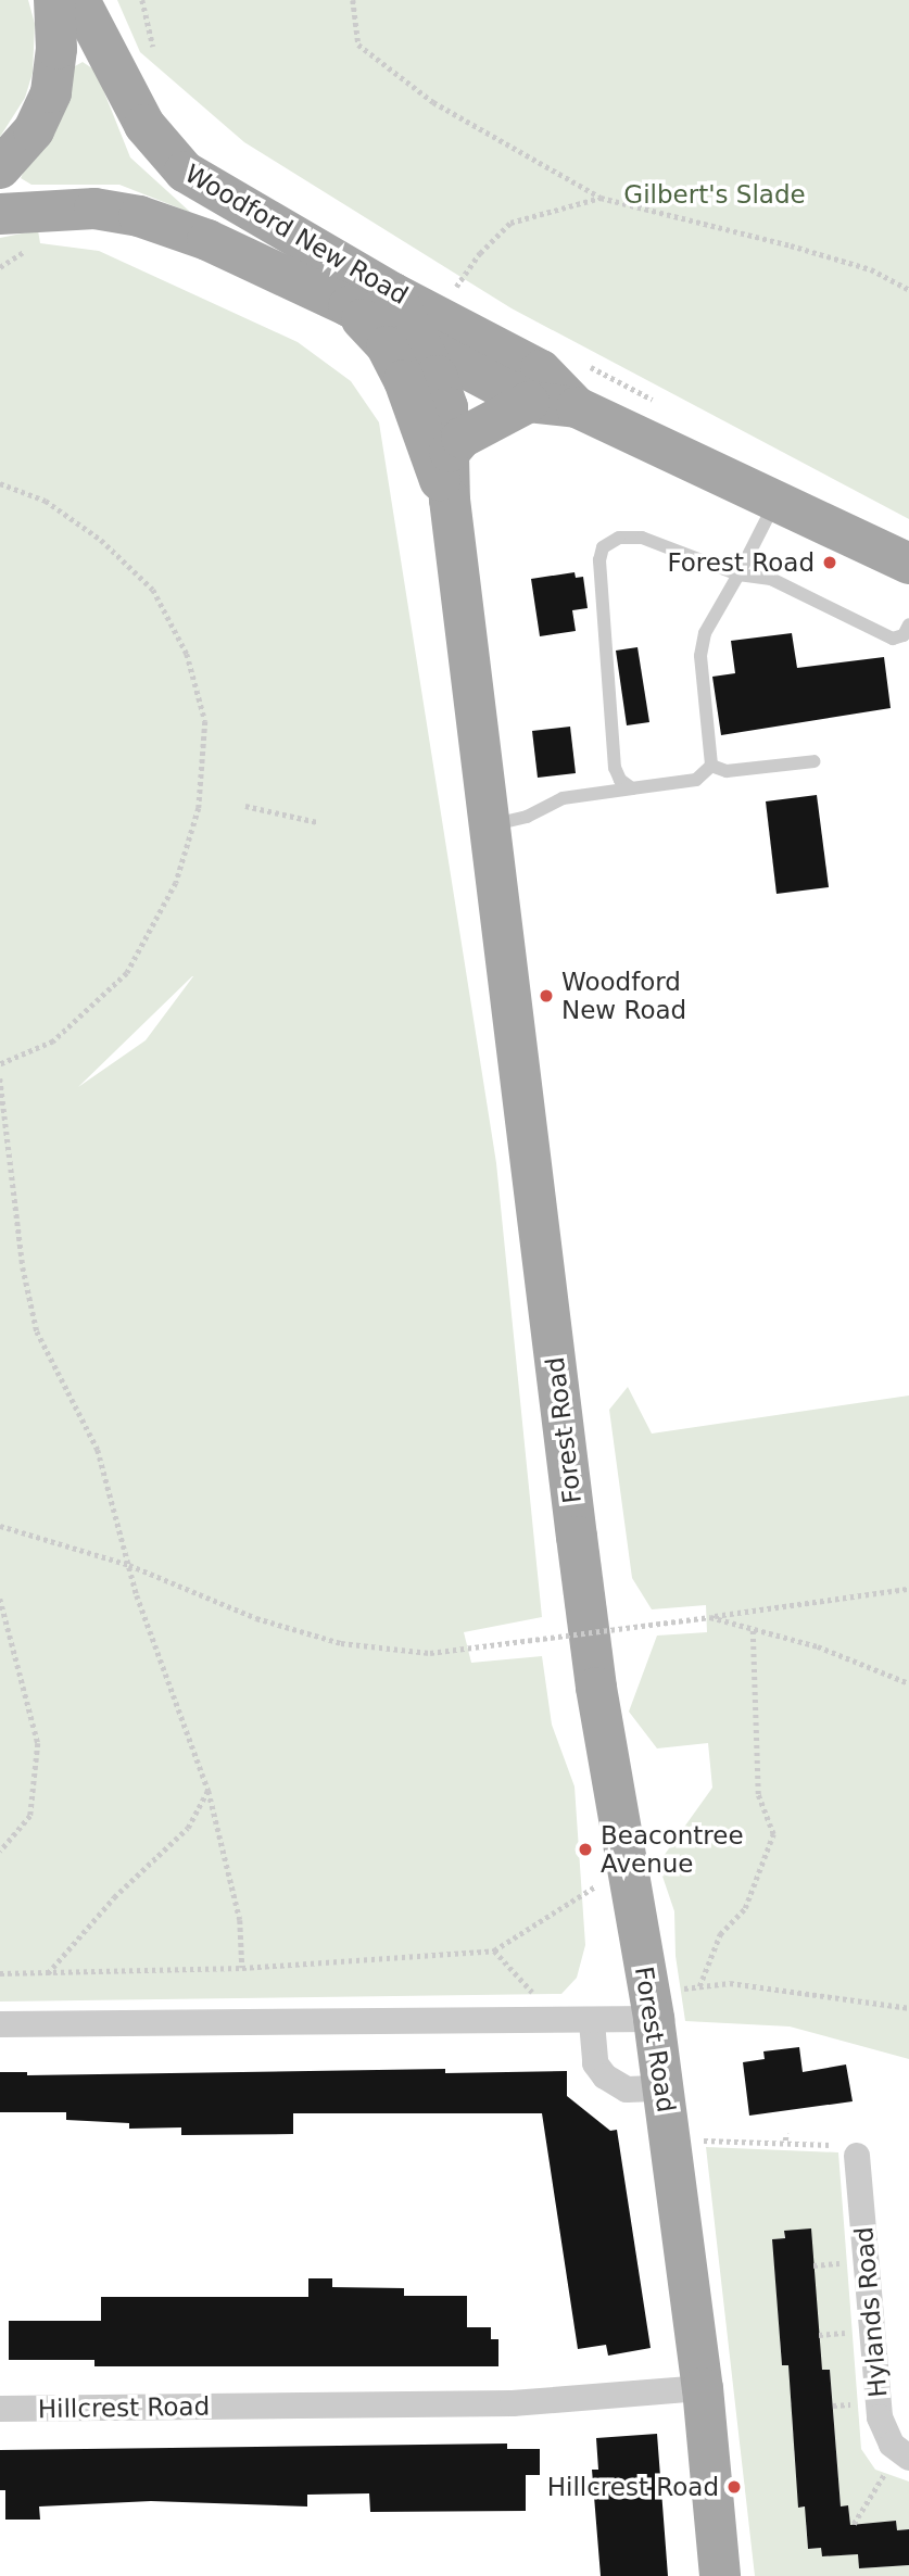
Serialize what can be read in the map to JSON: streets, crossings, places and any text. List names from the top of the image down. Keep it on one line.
{"streets":{"main road":["Woodford New Road","Forest Road"],"street":["Hylands Road","Hillcrest Road"]},"crossings":[["Woodford New Road","Forest Road"],["Forest Road","Hillcrest Road"]],"parks":["Gilbert's Slade"],"places":["Forest Road","Woodford New Road","Beacontree Avenue","Hillcrest Road"]}
